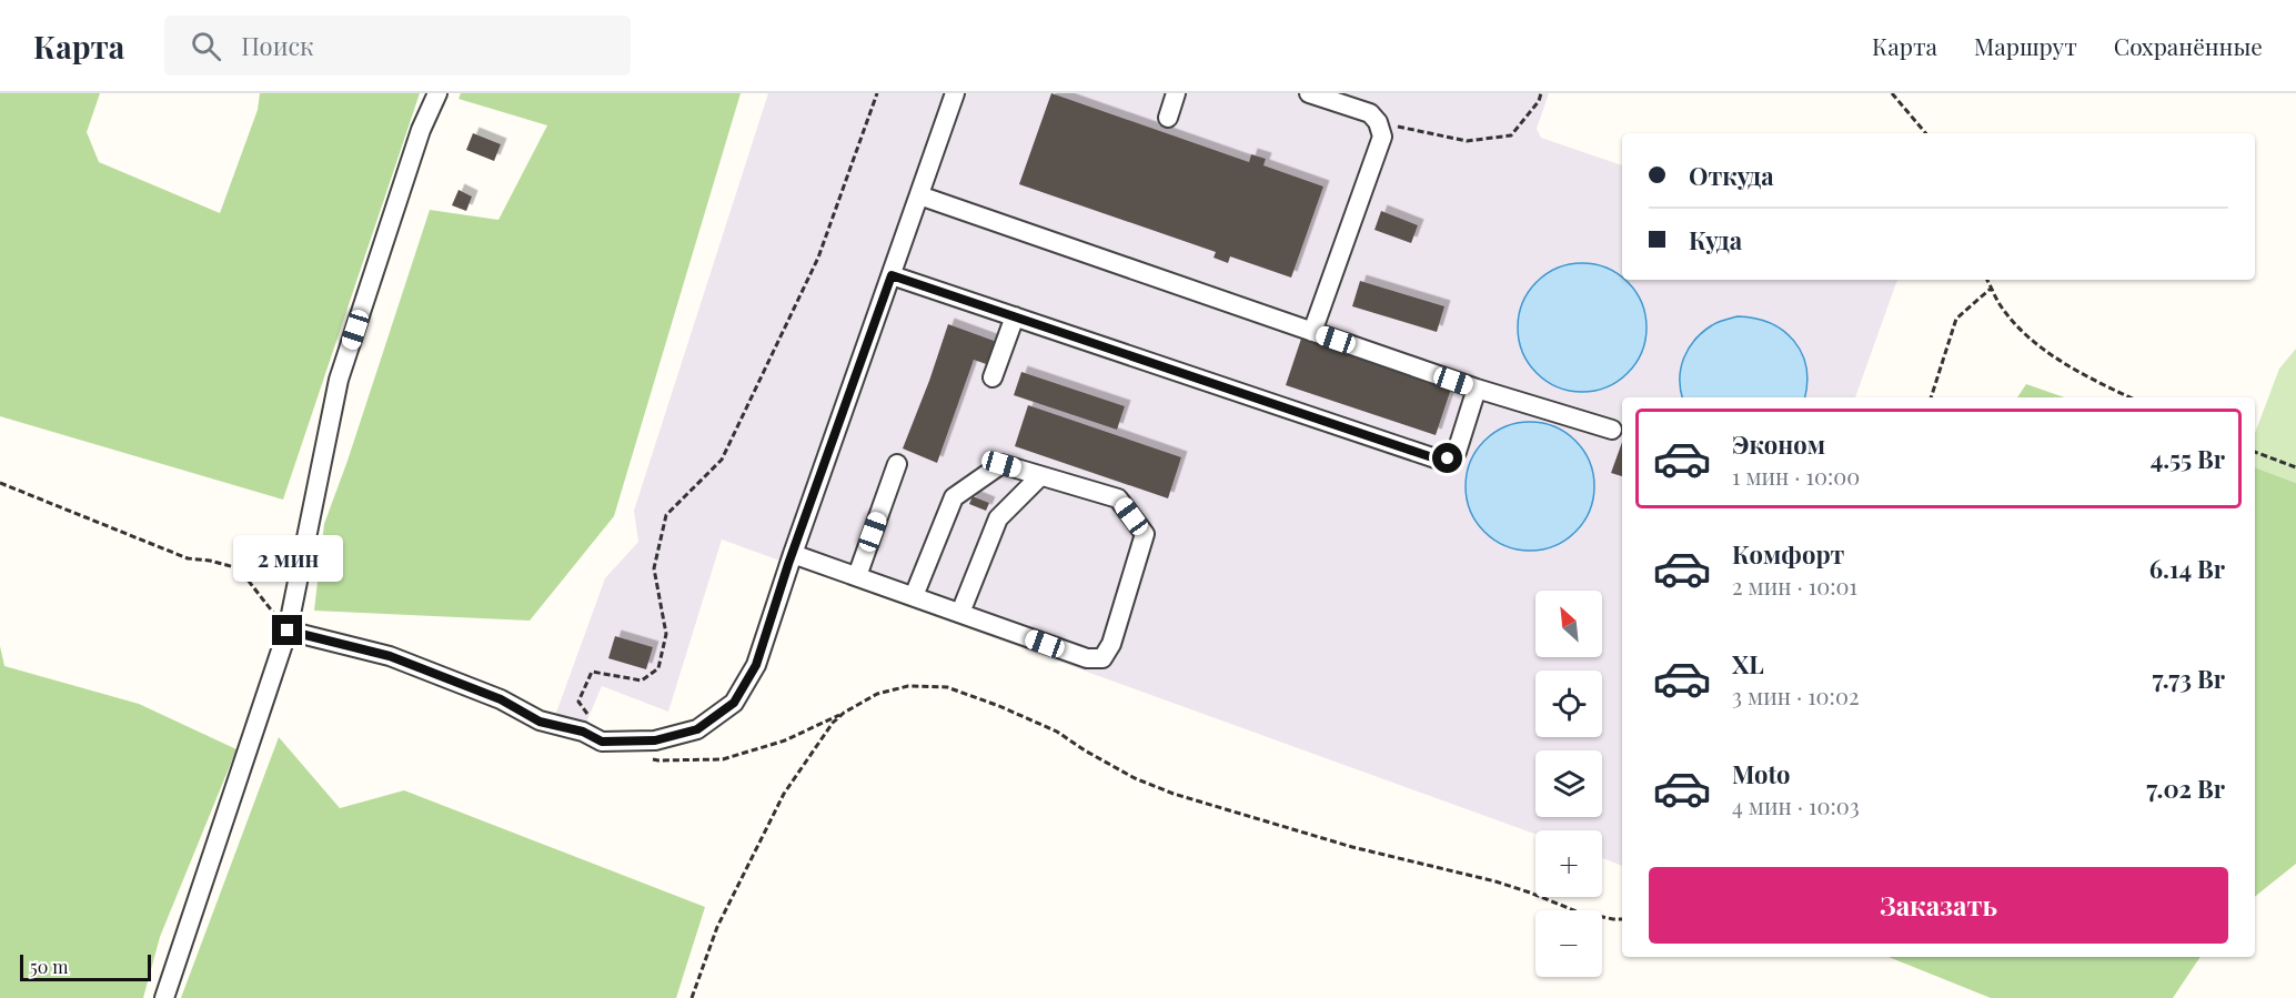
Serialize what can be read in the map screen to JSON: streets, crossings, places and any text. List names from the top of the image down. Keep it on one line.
{"scale_bar":"50 m","north":"top left","page":{"header":"Карта","search":"Поиск","nav":["Карта","Маршрут","Сохранённые"],"banner":["Откуда","Куда"],"list":[{"name":"Эконом","note":"1 мин · 10:00","value":"4.55 Br"},{"name":"Комфорт","note":"2 мин · 10:01","value":"6.14 Br"},{"name":"XL","note":"3 мин · 10:02","value":"7.73 Br"},{"name":"Moto","note":"4 мин · 10:03","value":"7.02 Br"}],"bubble":"2 мин","map_buttons":["+","−"],"buttons":"Заказать","scale":"50 m"}}
